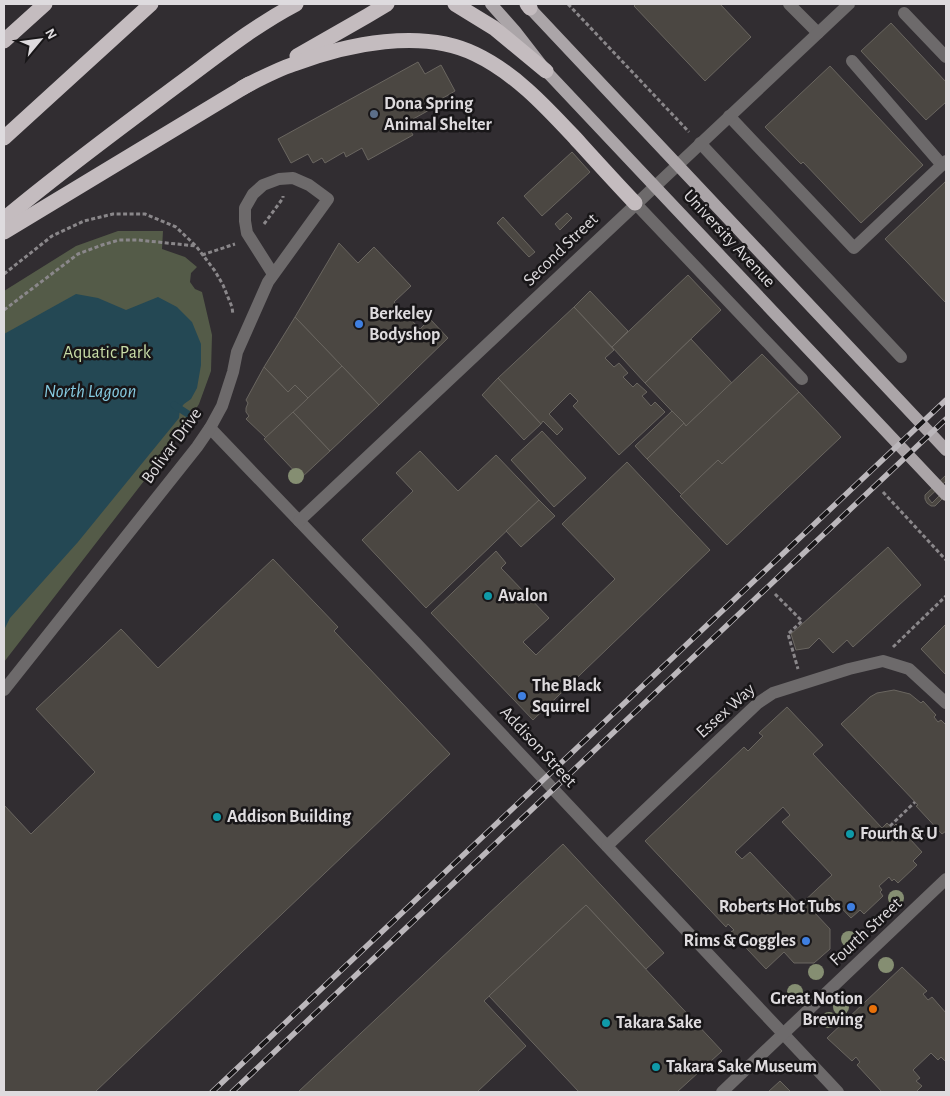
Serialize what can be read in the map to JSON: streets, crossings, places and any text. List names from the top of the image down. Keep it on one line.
{"streets":{"main road":["University Avenue"],"street":["Second Street","Bolivar Drive","Essex Way","Addison Street","Fourth Street"]},"crossings":[["Second Street","Addison Street"],["Bolivar Drive","Addison Street"],["Essex Way","Addison Street"],["Addison Street","Fourth Street"]],"water":["North Lagoon"],"parks":["Aquatic Park"],"places":["Dona Spring Animal Shelter","Berkeley Bodyshop","Avalon","The Black Squirrel","Addison Building","Fourth & U","Roberts Hot Tubs","Rims & Goggles","Great Notion Brewing","Takara Sake","Takara Sake Museum"],"north":"top right"}
